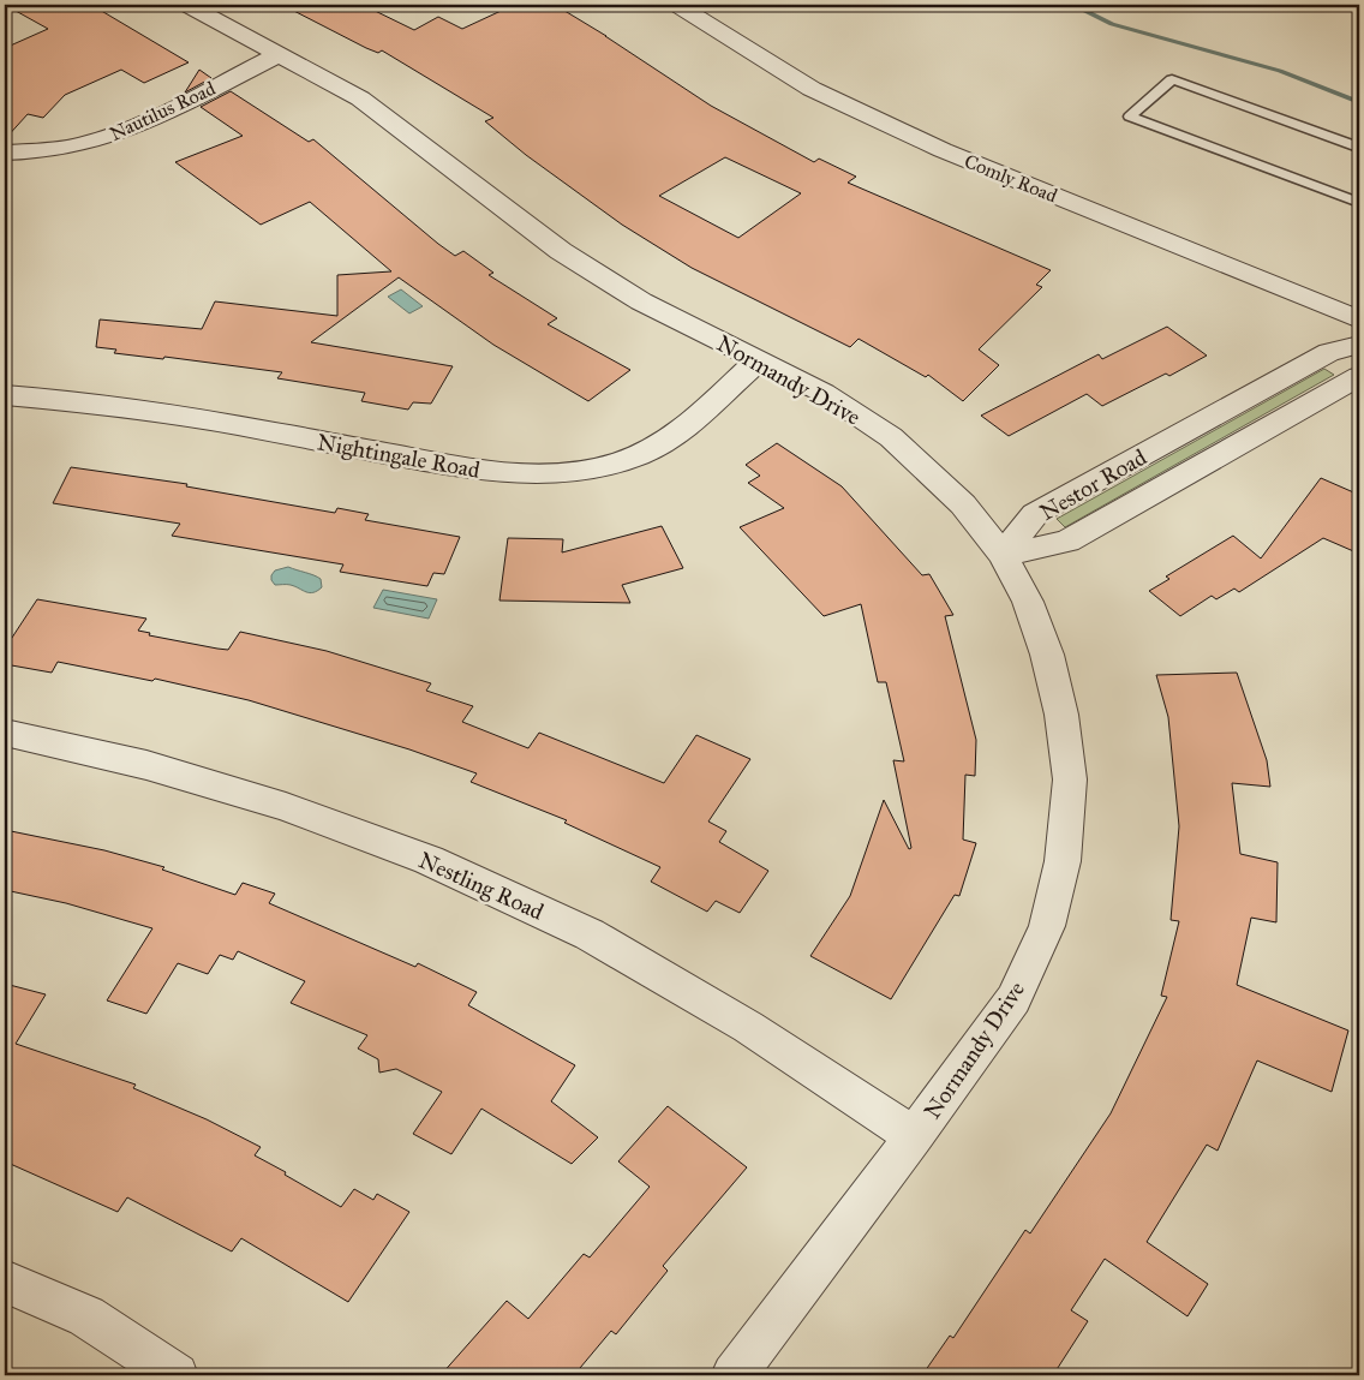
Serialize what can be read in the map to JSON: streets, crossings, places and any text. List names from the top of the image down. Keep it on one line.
{"streets":{"street":["Nautilus Road","Comly Road","Normandy Drive","Nightingale Road","Nestor Road","Nestling Road"]},"crossings":[["Nautilus Road","Normandy Drive"],["Normandy Drive","Nightingale Road"],["Normandy Drive","Nestor Road"],["Normandy Drive","Nestling Road"]]}
